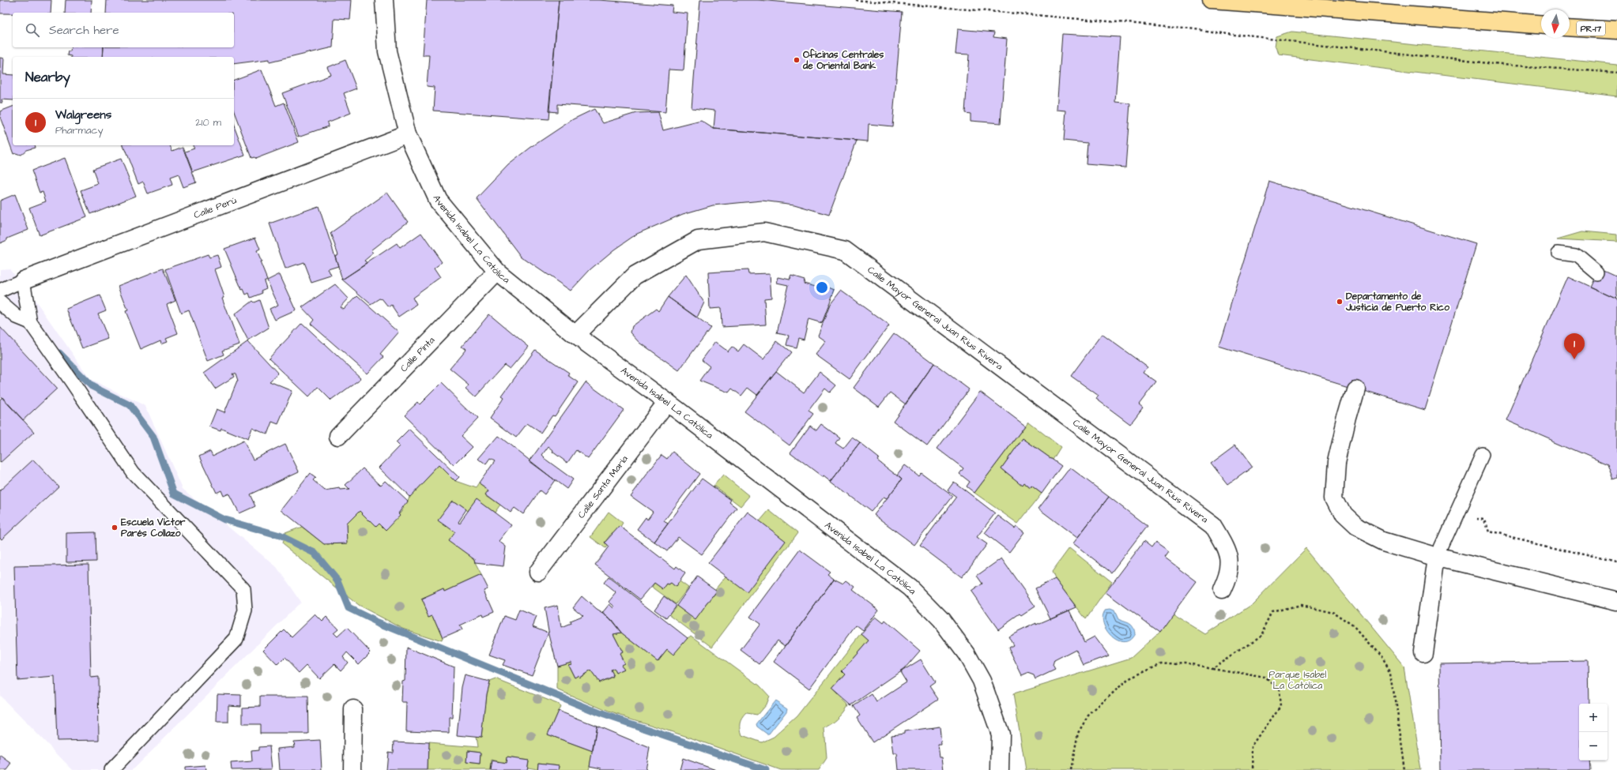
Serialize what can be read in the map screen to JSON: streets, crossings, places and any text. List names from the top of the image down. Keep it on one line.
{"streets":{"highway":["PR-17"],"street":["Calle Perú","Avenida Isabel La Católica","Calle Mayor General Juan Rius Rivera","Calle Pinta","Calle Santa María"]},"crossings":[["Calle Perú","Avenida Isabel La Católica"],["Avenida Isabel La Católica","Calle Mayor General Juan Rius Rivera"],["Avenida Isabel La Católica","Calle Pinta"],["Avenida Isabel La Católica","Calle Santa María"]],"parks":["Parque Isabel La Católica"],"places":["Oficinas Centrales de Oriental Bank","Departamento de Justicia de Puerto Rico","Escuela Víctor Parés Collazo"],"north":"bottom","page":{"search":"Search here","heading":"Nearby","list":[{"mark":"1","name":"Walgreens","note":"Pharmacy","value":"210 m"}],"pins":"1","map_buttons":["+","−"]}}
